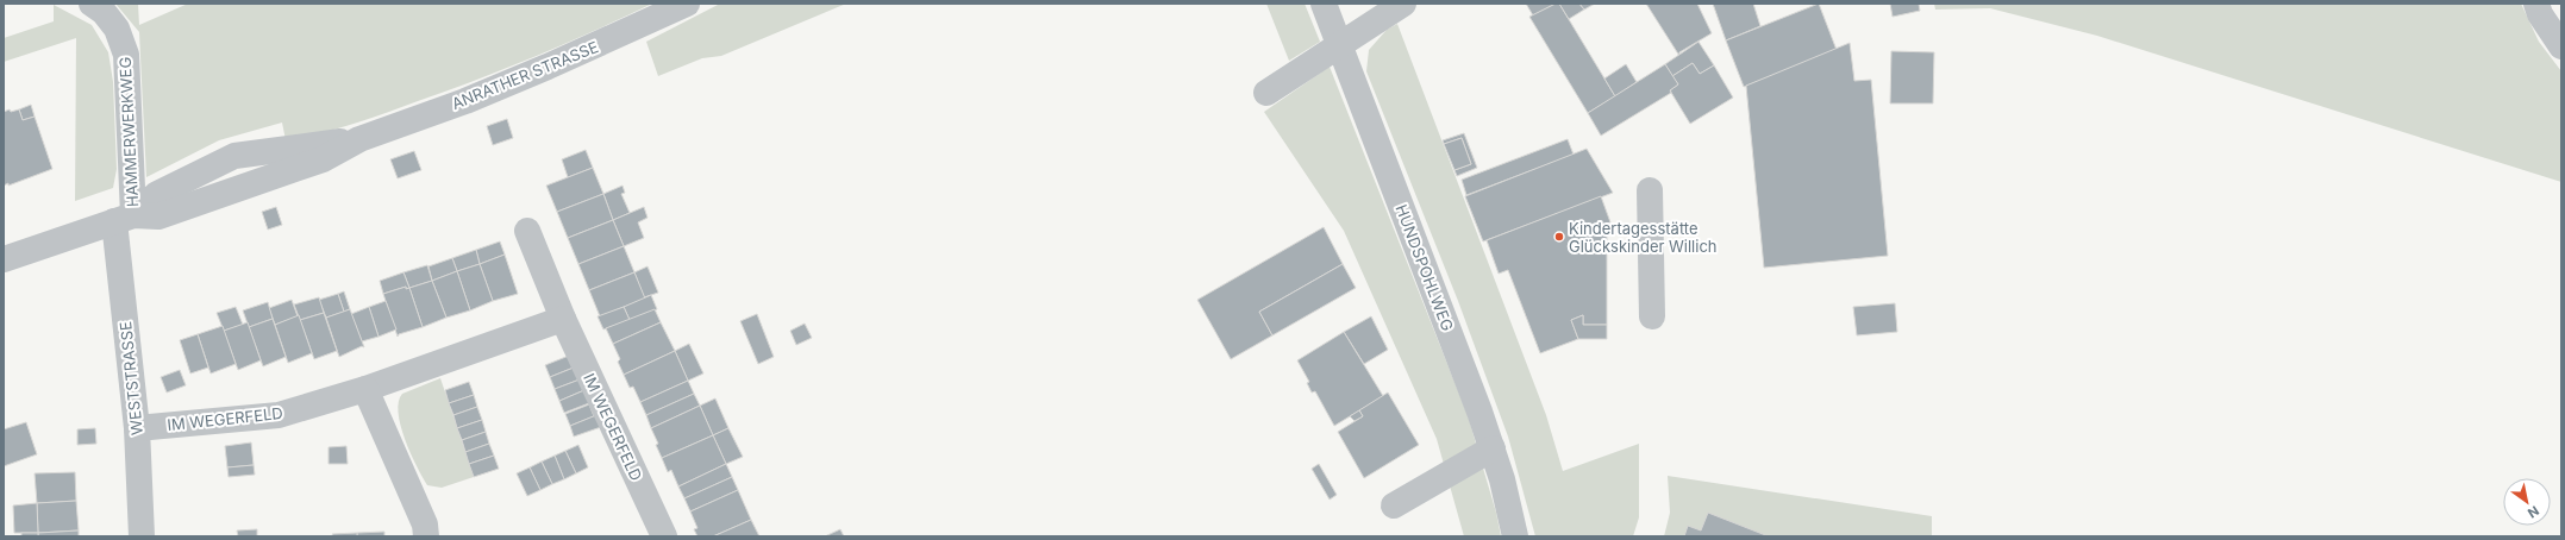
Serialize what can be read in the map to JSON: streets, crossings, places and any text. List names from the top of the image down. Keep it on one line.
{"streets":{"street":["ANRATHER STRASSE","HAMMERWERKWEG","HUNDSPOHLWEG","WESTSTRASSE","IM WEGERFELD"]},"crossings":[["ANRATHER STRASSE","HAMMERWERKWEG"],["ANRATHER STRASSE","WESTSTRASSE"],["HAMMERWERKWEG","WESTSTRASSE"],["WESTSTRASSE","IM WEGERFELD"]],"places":["Kindertagesstätte Glückskinder Willich"],"north":"bottom right"}
